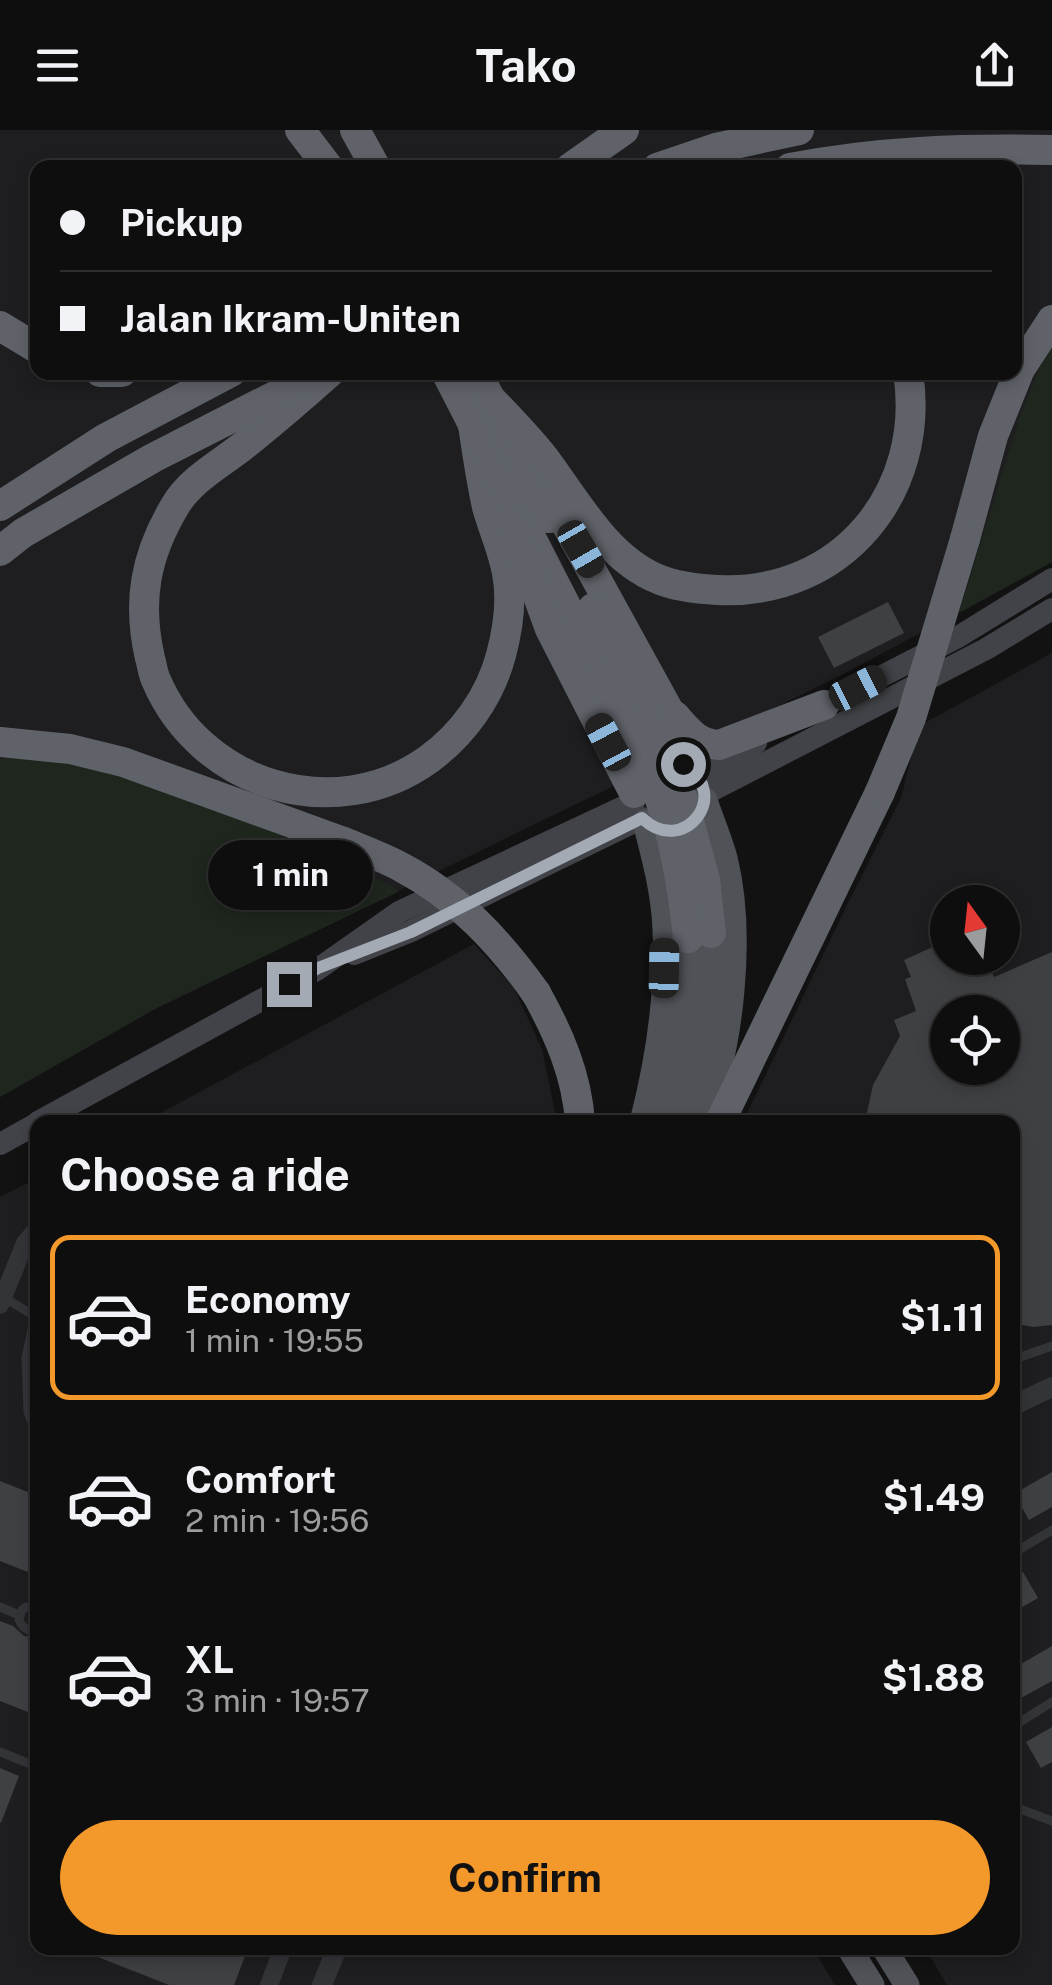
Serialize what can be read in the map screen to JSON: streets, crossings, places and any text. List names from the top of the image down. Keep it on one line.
{"north":"top","page":{"header":"Tako","banner":["Pickup","Jalan Ikram-Uniten"],"bubble":"1 min","heading":"Choose a ride","list":[{"name":"Economy","note":"1 min · 19:55","value":"$1.11"},{"name":"Comfort","note":"2 min · 19:56","value":"$1.49"},{"name":"XL","note":"3 min · 19:57","value":"$1.88"}],"buttons":"Confirm"}}
